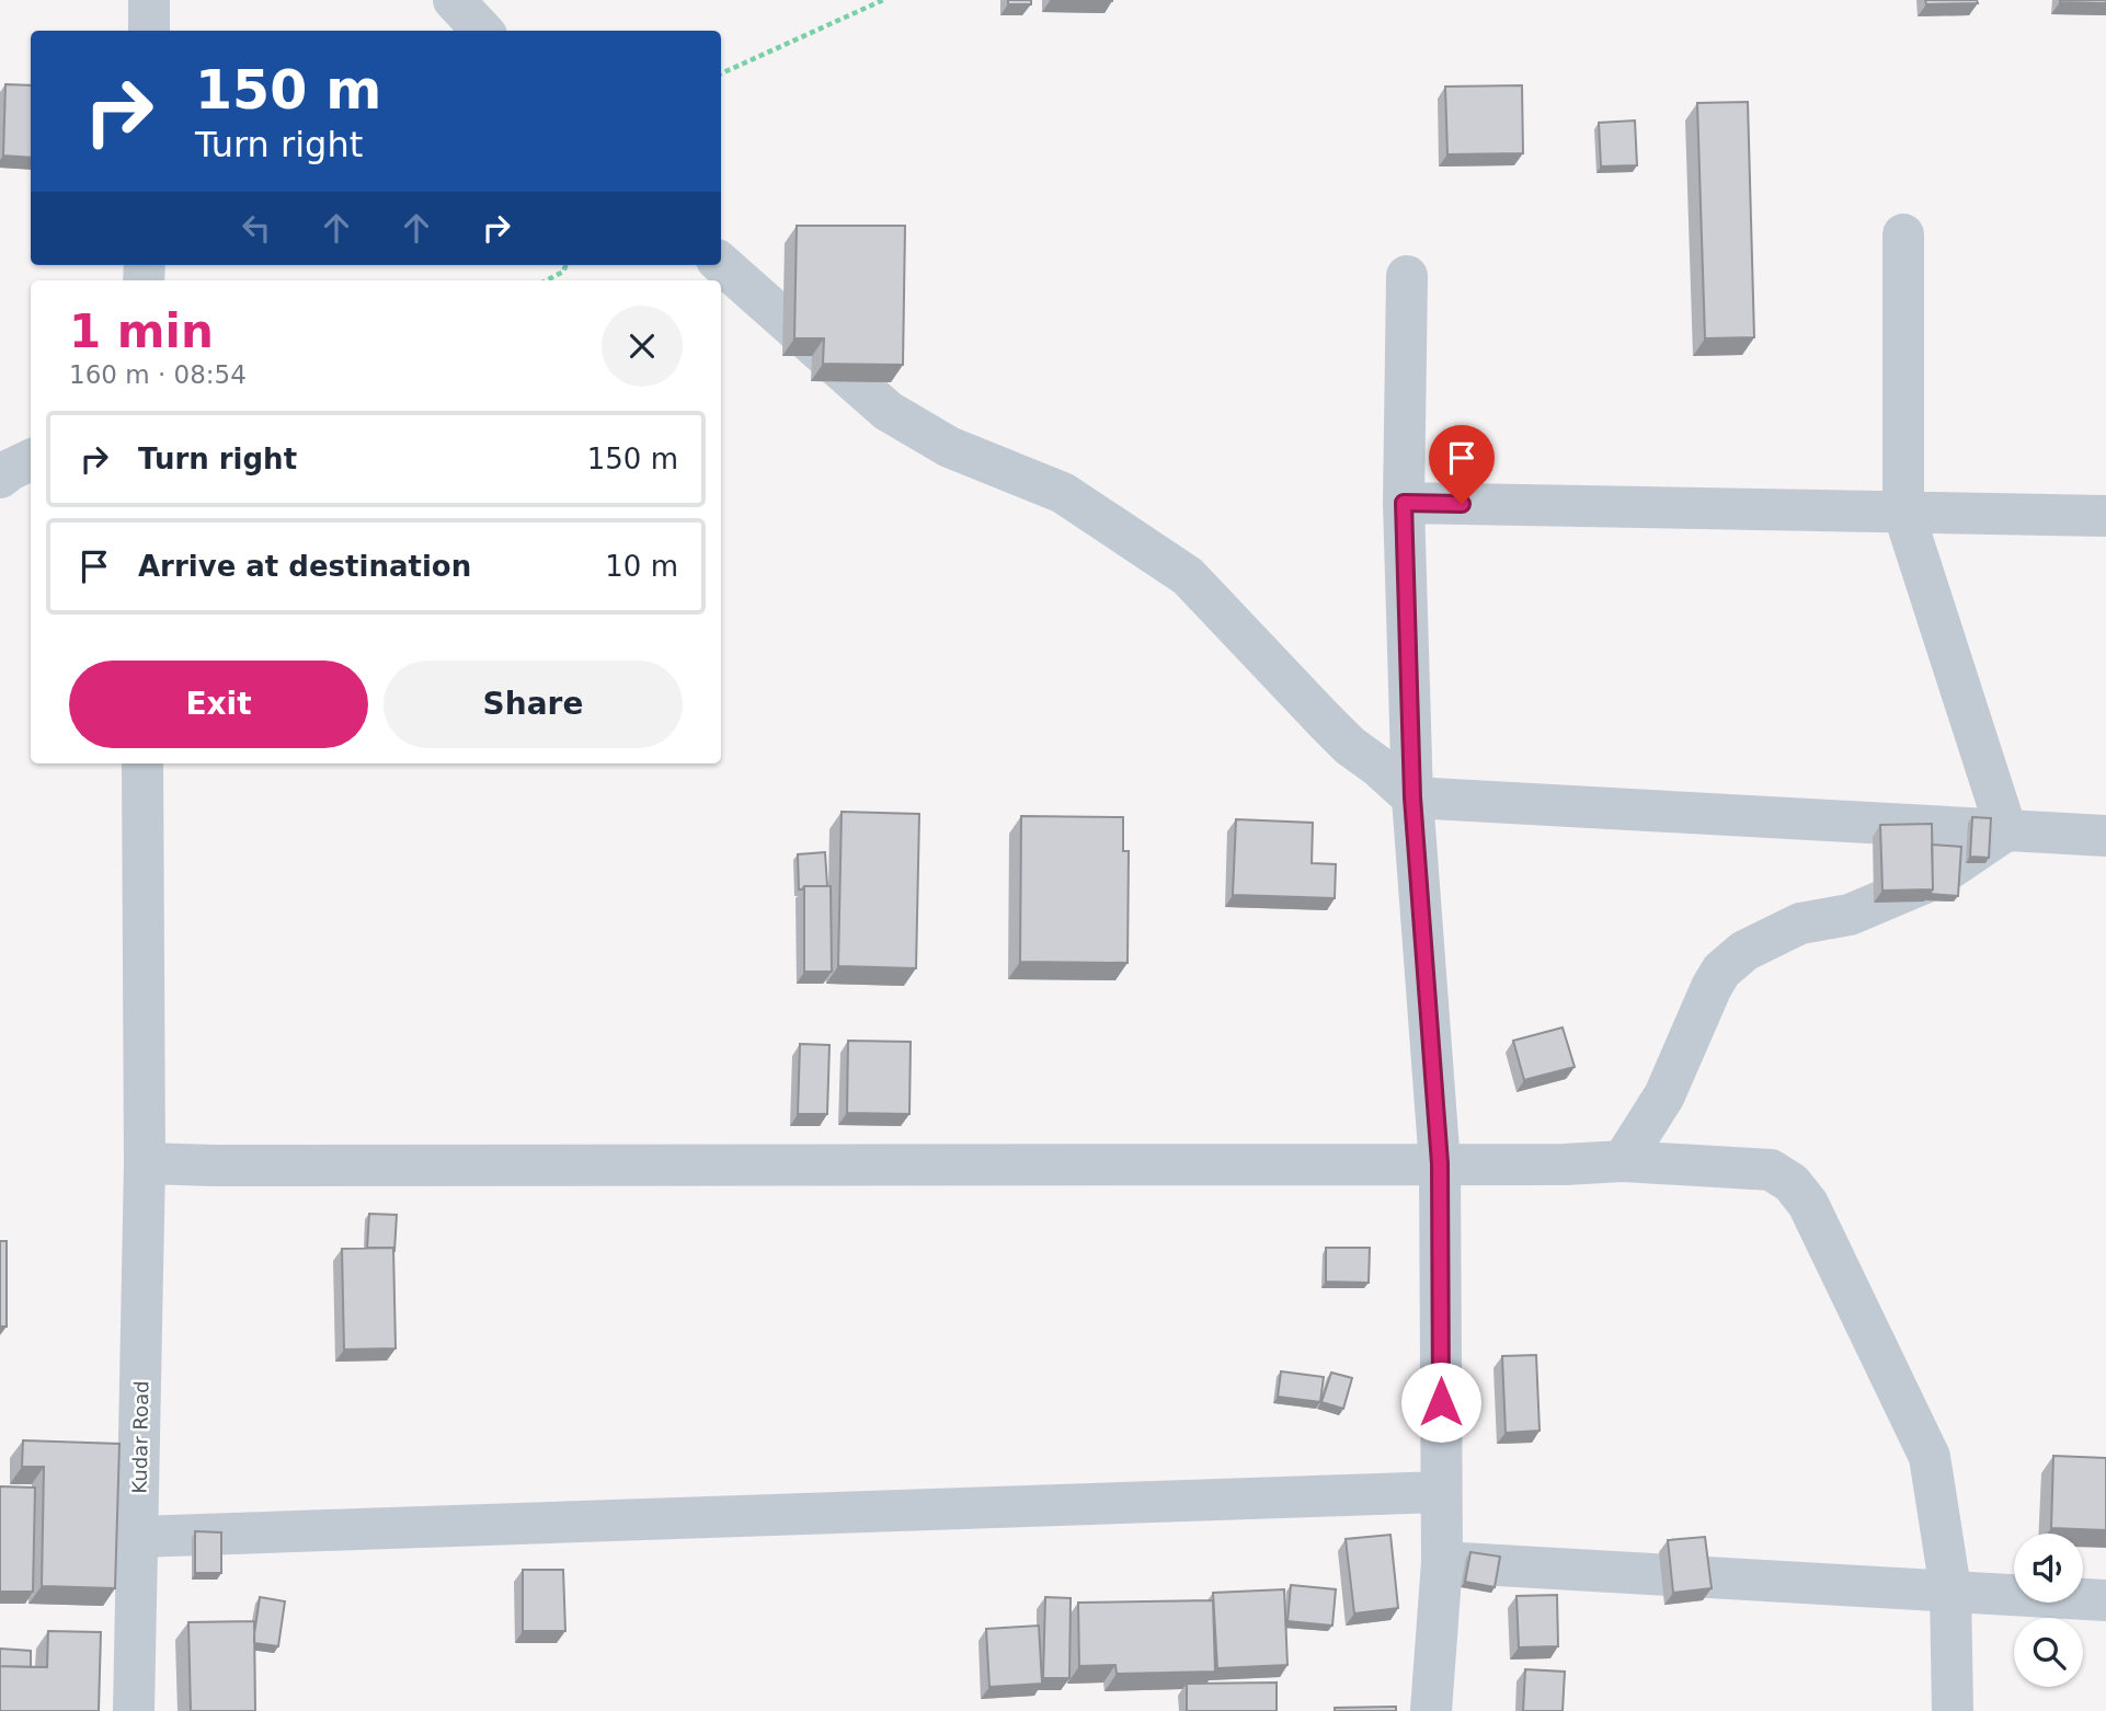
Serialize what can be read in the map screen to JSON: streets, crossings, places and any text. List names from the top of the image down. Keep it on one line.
{"streets":{"street":["Kudar Road"]},"page":{"turn":["150 m","Turn right"],"heading":["1 min","160 m · 08:54"],"list":[{"name":"Turn right","value":"150 m"},{"name":"Arrive at destination","value":"10 m"}],"buttons":["Exit","Share"]}}
